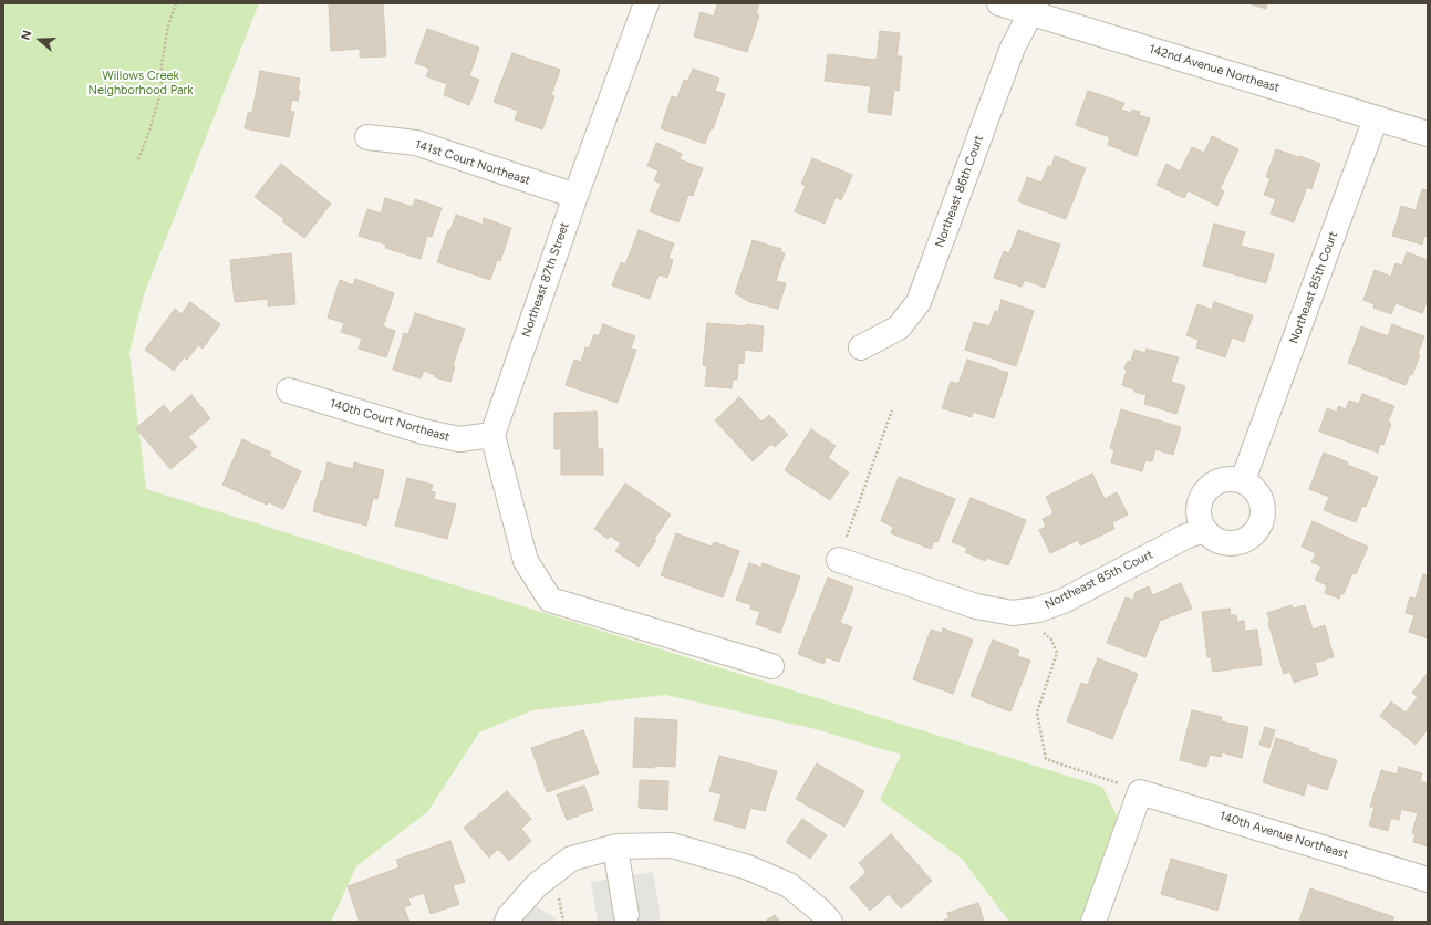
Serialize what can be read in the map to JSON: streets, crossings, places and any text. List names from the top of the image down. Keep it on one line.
{"streets":{"street":["142nd Avenue Northeast","141st Court Northeast","Northeast 86th Court","Northeast 87th Street","Northeast 85th Court","140th Court Northeast","140th Avenue Northeast"]},"crossings":[["142nd Avenue Northeast","Northeast 86th Court"],["142nd Avenue Northeast","Northeast 85th Court"],["141st Court Northeast","Northeast 87th Street"],["Northeast 87th Street","140th Court Northeast"]],"parks":["Willows Creek Neighborhood Park"],"north":"left"}
